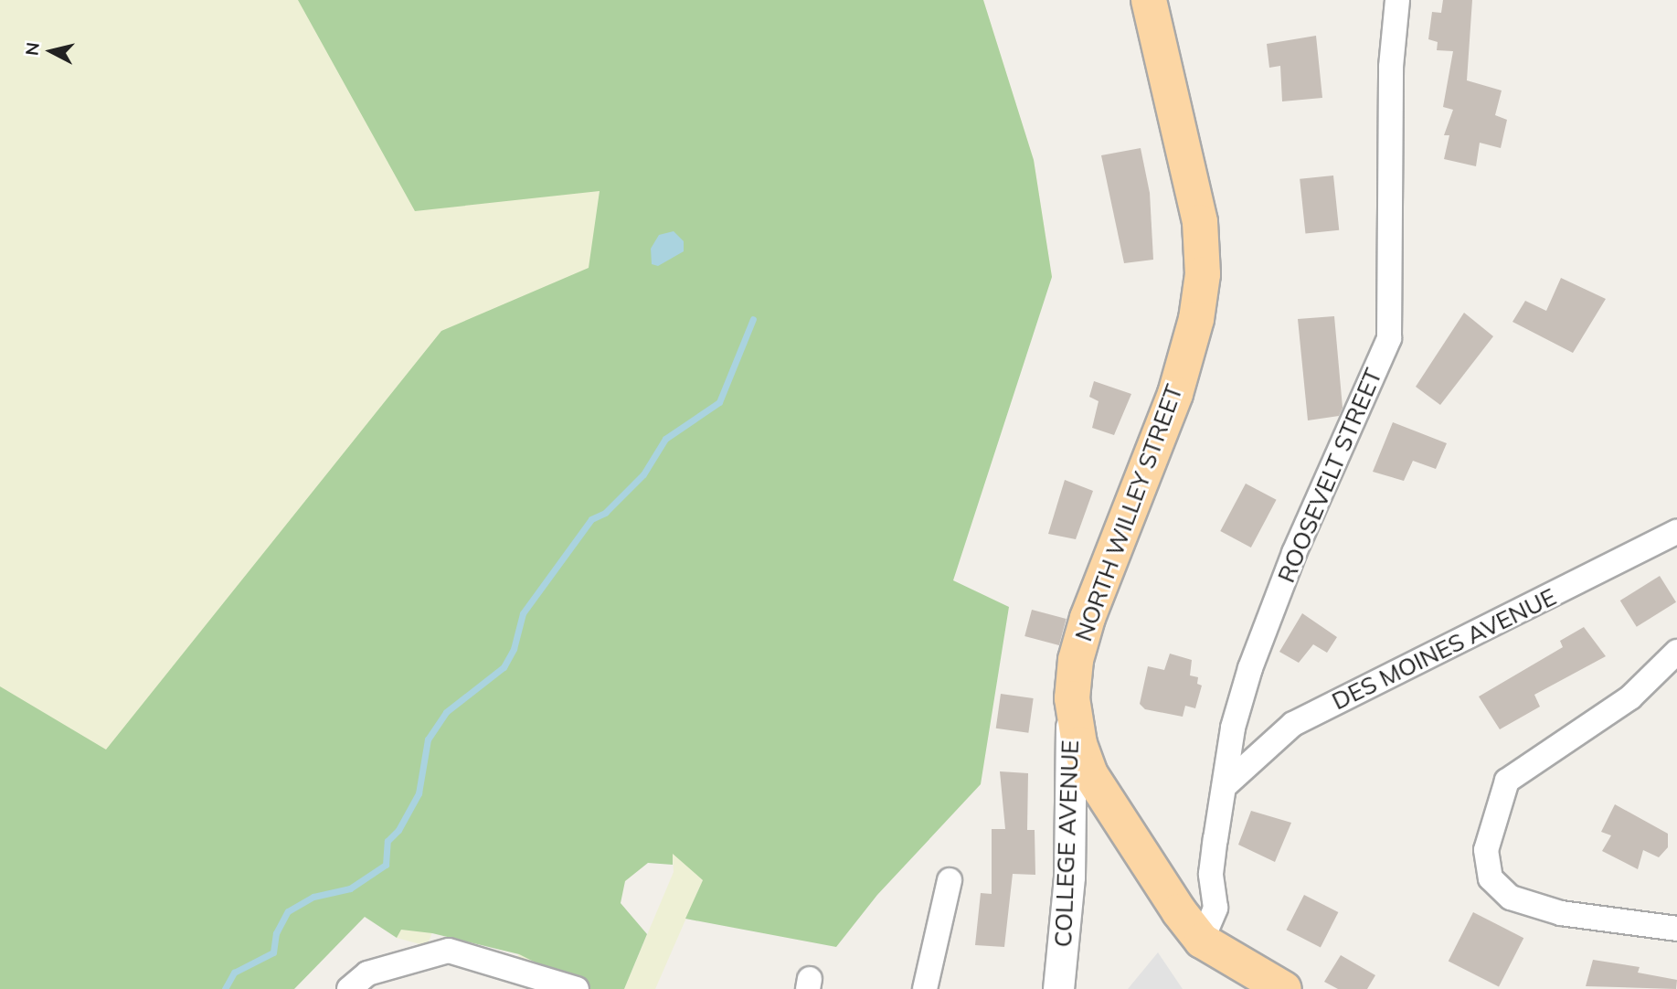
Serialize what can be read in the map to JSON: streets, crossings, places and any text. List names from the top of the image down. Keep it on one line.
{"streets":{"main road":["NORTH WILLEY STREET"],"street":["ROOSEVELT STREET","DES MOINES AVENUE","COLLEGE AVENUE"]},"crossings":[["ROOSEVELT STREET","NORTH WILLEY STREET"],["ROOSEVELT STREET","DES MOINES AVENUE"],["NORTH WILLEY STREET","COLLEGE AVENUE"]],"north":"left"}
